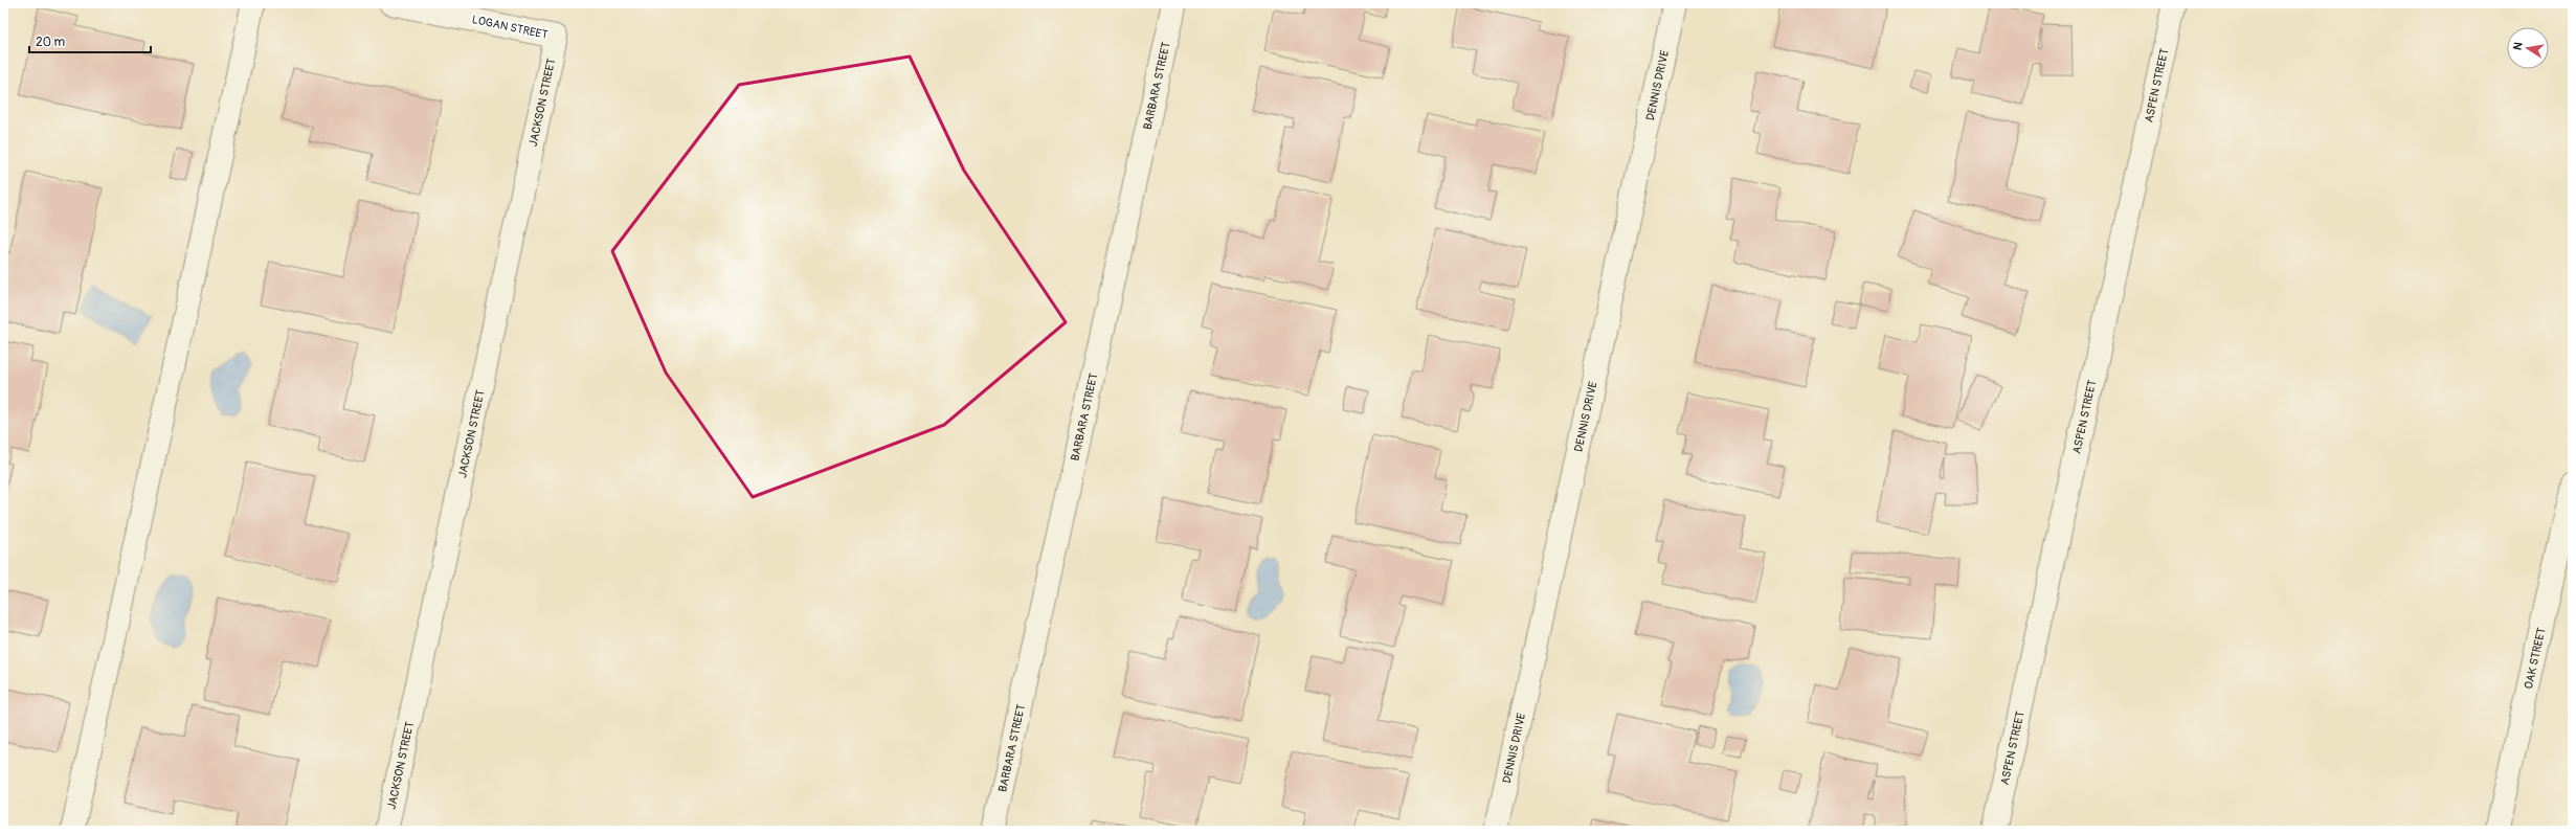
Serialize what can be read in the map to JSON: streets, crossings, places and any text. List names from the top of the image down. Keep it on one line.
{"streets":{"street":["LOGAN STREET","BARBARA STREET","DENNIS DRIVE","ASPEN STREET","JACKSON STREET","OAK STREET"]},"crossings":[["LOGAN STREET","JACKSON STREET"]],"scale_bar":"20 m","north":"left"}
